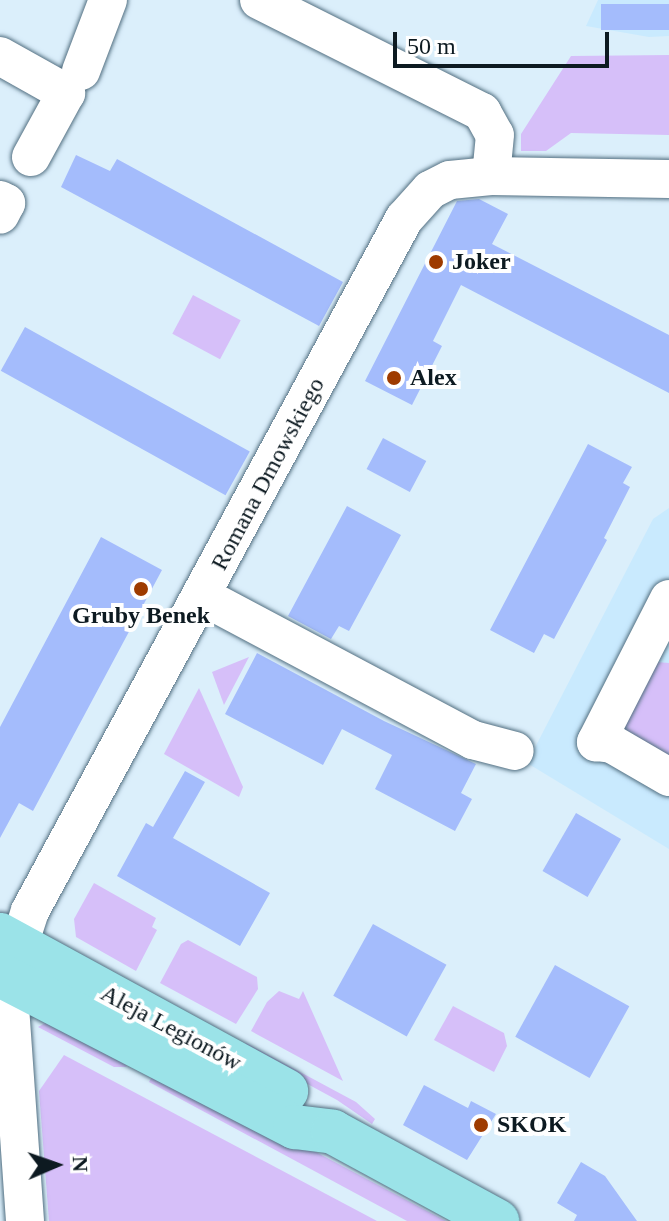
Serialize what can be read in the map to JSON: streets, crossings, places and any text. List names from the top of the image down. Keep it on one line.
{"streets":{"main road":["Aleja Legionów"],"street":["Romana Dmowskiego"]},"crossings":[["Romana Dmowskiego","Aleja Legionów"]],"places":["Joker","Alex","Gruby Benek","SKOK"],"scale_bar":"50 m","north":"right"}
